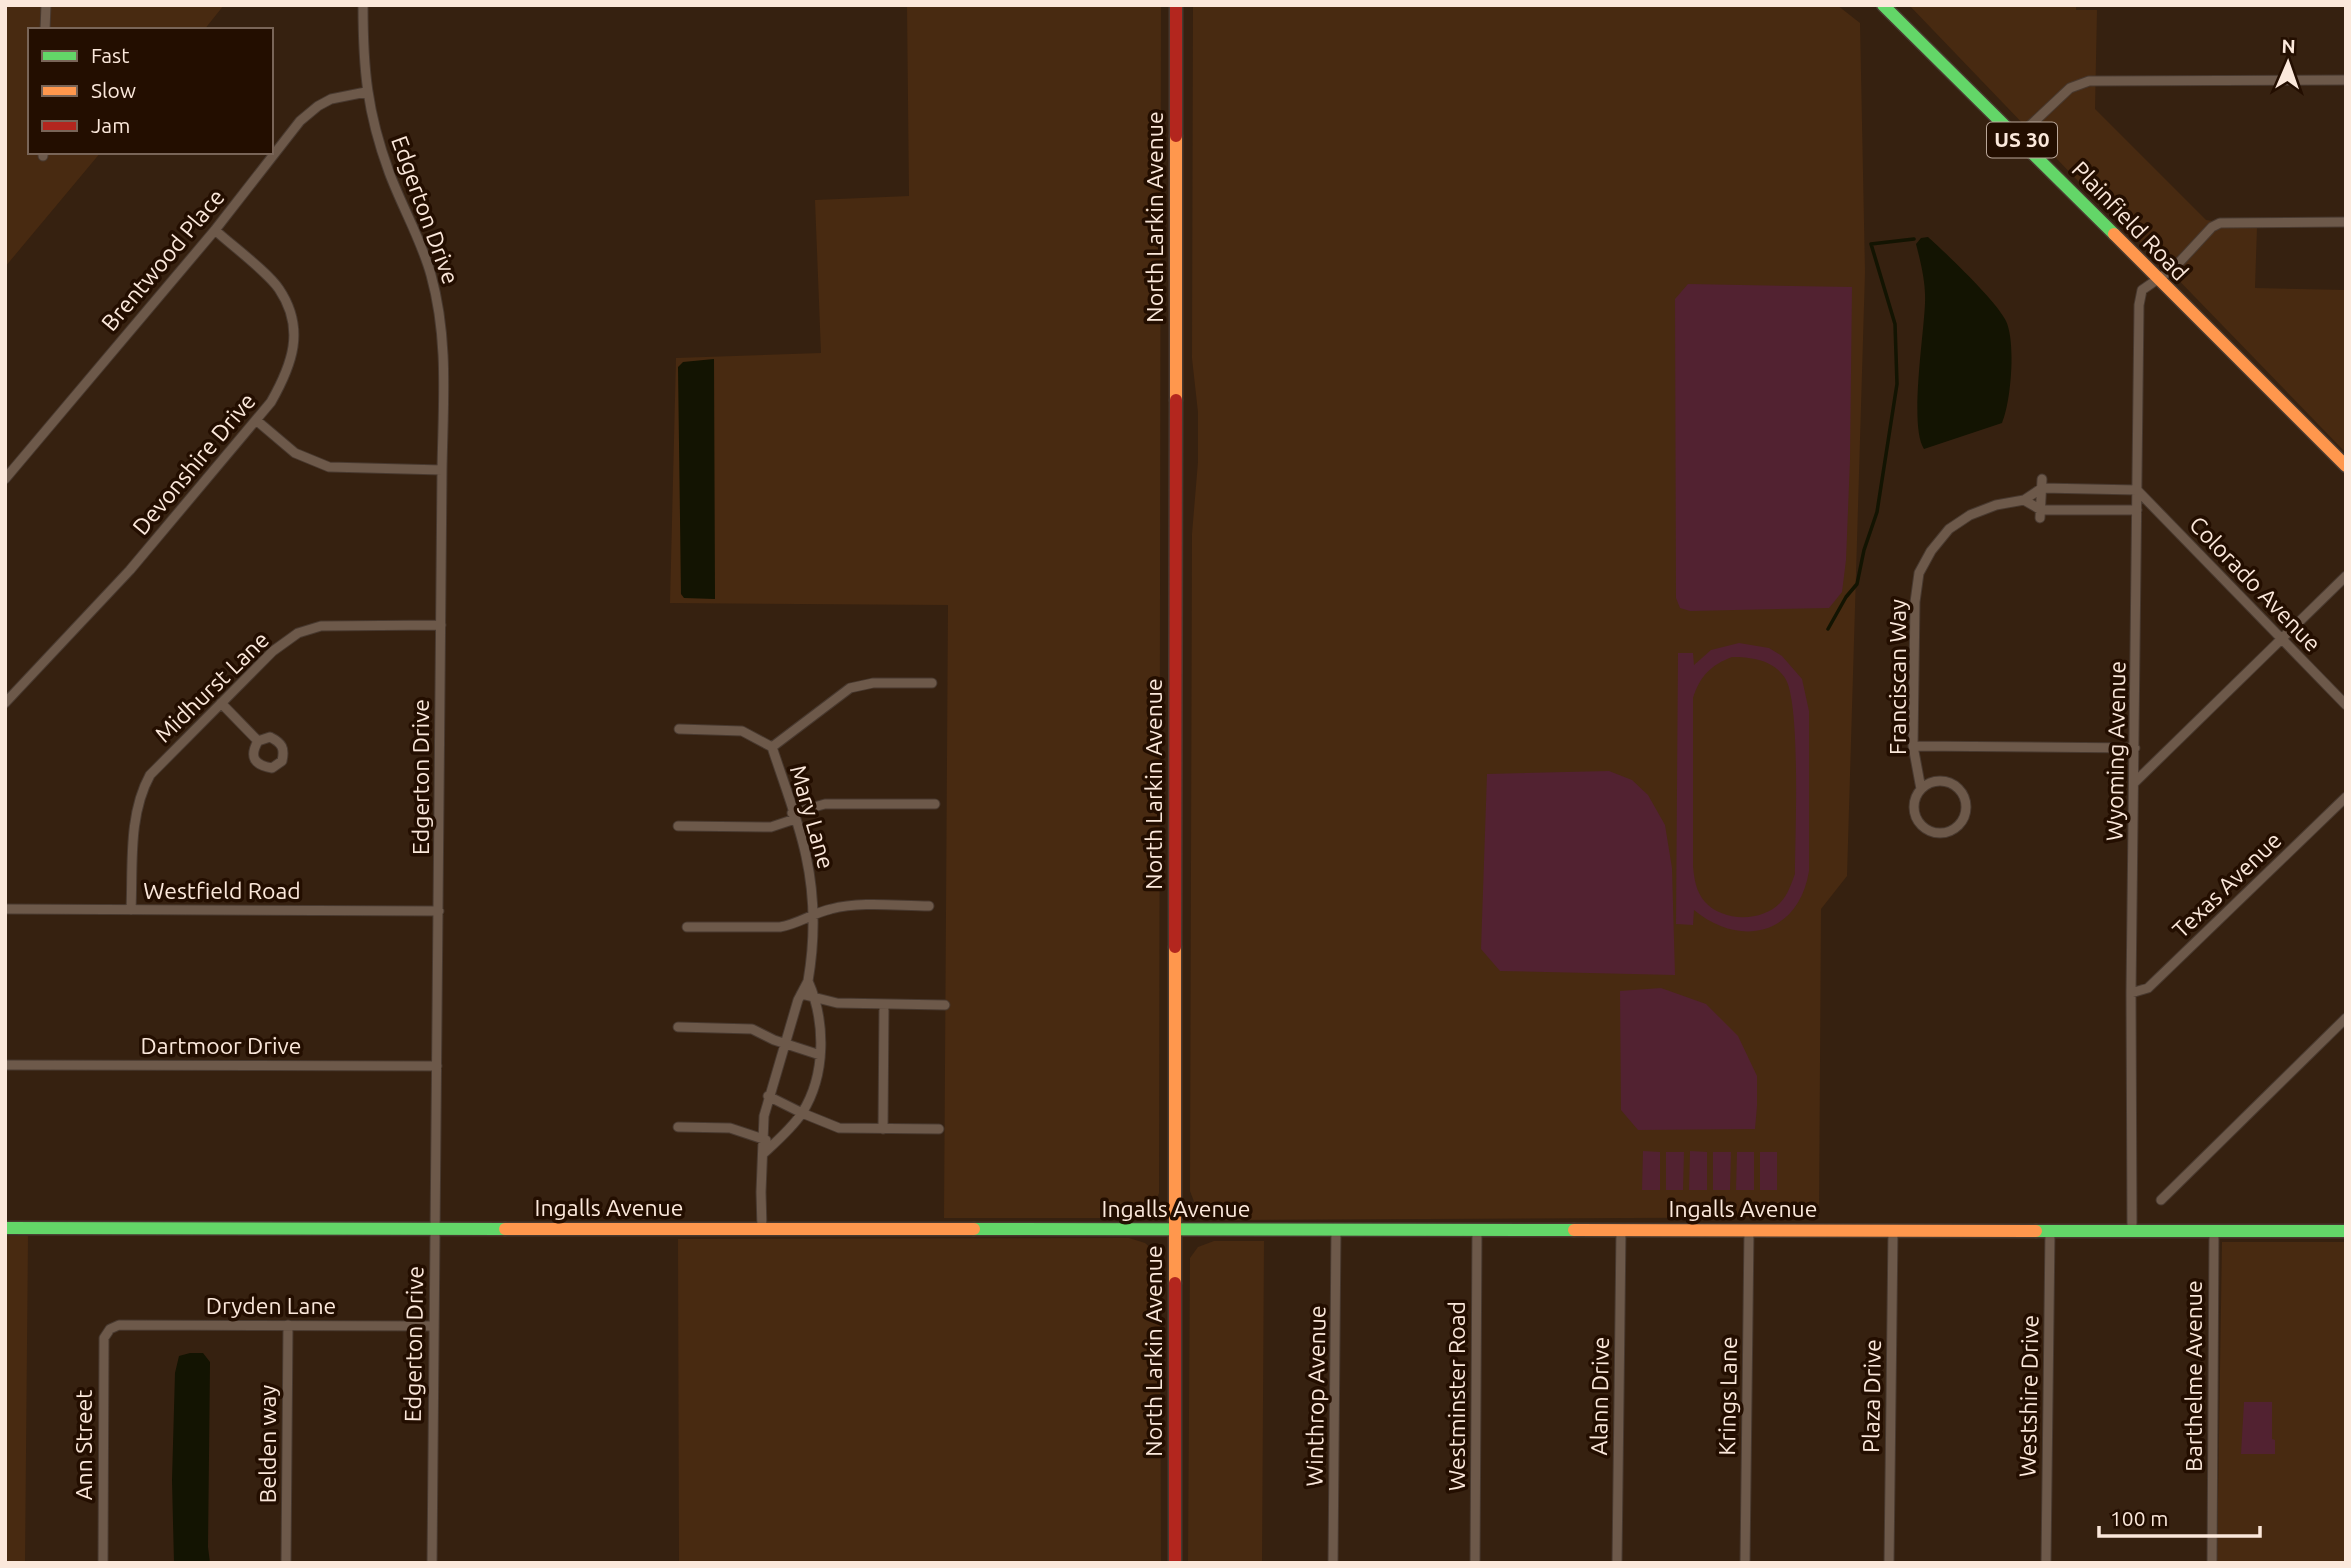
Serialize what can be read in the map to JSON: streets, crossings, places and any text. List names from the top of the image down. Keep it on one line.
{"streets":{"street":["US 30","Edgerton Drive","North Larkin Avenue","Plainfield Road","Brentwood Place","Devonshire Drive","Colorado Avenue","Franciscan Way","Midhurst Lane","Wyoming Avenue","Mary Lane","Texas Avenue","Westfield Road","Dartmoor Drive","Ingalls Avenue","Dryden Lane","Barthelme Avenue","Winthrop Avenue","Westminster Road","Alann Drive","Krings Lane","Plaza Drive","Westshire Drive","Belden way","Ann Street"]},"crossings":[["Edgerton Drive","Brentwood Place"],["Edgerton Drive","Midhurst Lane"],["Edgerton Drive","Westfield Road"],["Edgerton Drive","Dartmoor Drive"],["Edgerton Drive","Ingalls Avenue"],["Edgerton Drive","Dryden Lane"],["North Larkin Avenue","Ingalls Avenue"],["Plainfield Road","Wyoming Avenue"],["Brentwood Place","Devonshire Drive"],["Colorado Avenue","Wyoming Avenue"],["Midhurst Lane","Westfield Road"],["Wyoming Avenue","Texas Avenue"],["Wyoming Avenue","Ingalls Avenue"],["Mary Lane","Ingalls Avenue"],["Ingalls Avenue","Barthelme Avenue"],["Ingalls Avenue","Winthrop Avenue"],["Ingalls Avenue","Westminster Road"],["Ingalls Avenue","Alann Drive"],["Ingalls Avenue","Krings Lane"],["Ingalls Avenue","Plaza Drive"],["Ingalls Avenue","Westshire Drive"],["Dryden Lane","Belden way"],["Dryden Lane","Ann Street"]],"legend":["Fast","Slow","Jam"],"scale_bar":"100 m","north":"top"}
